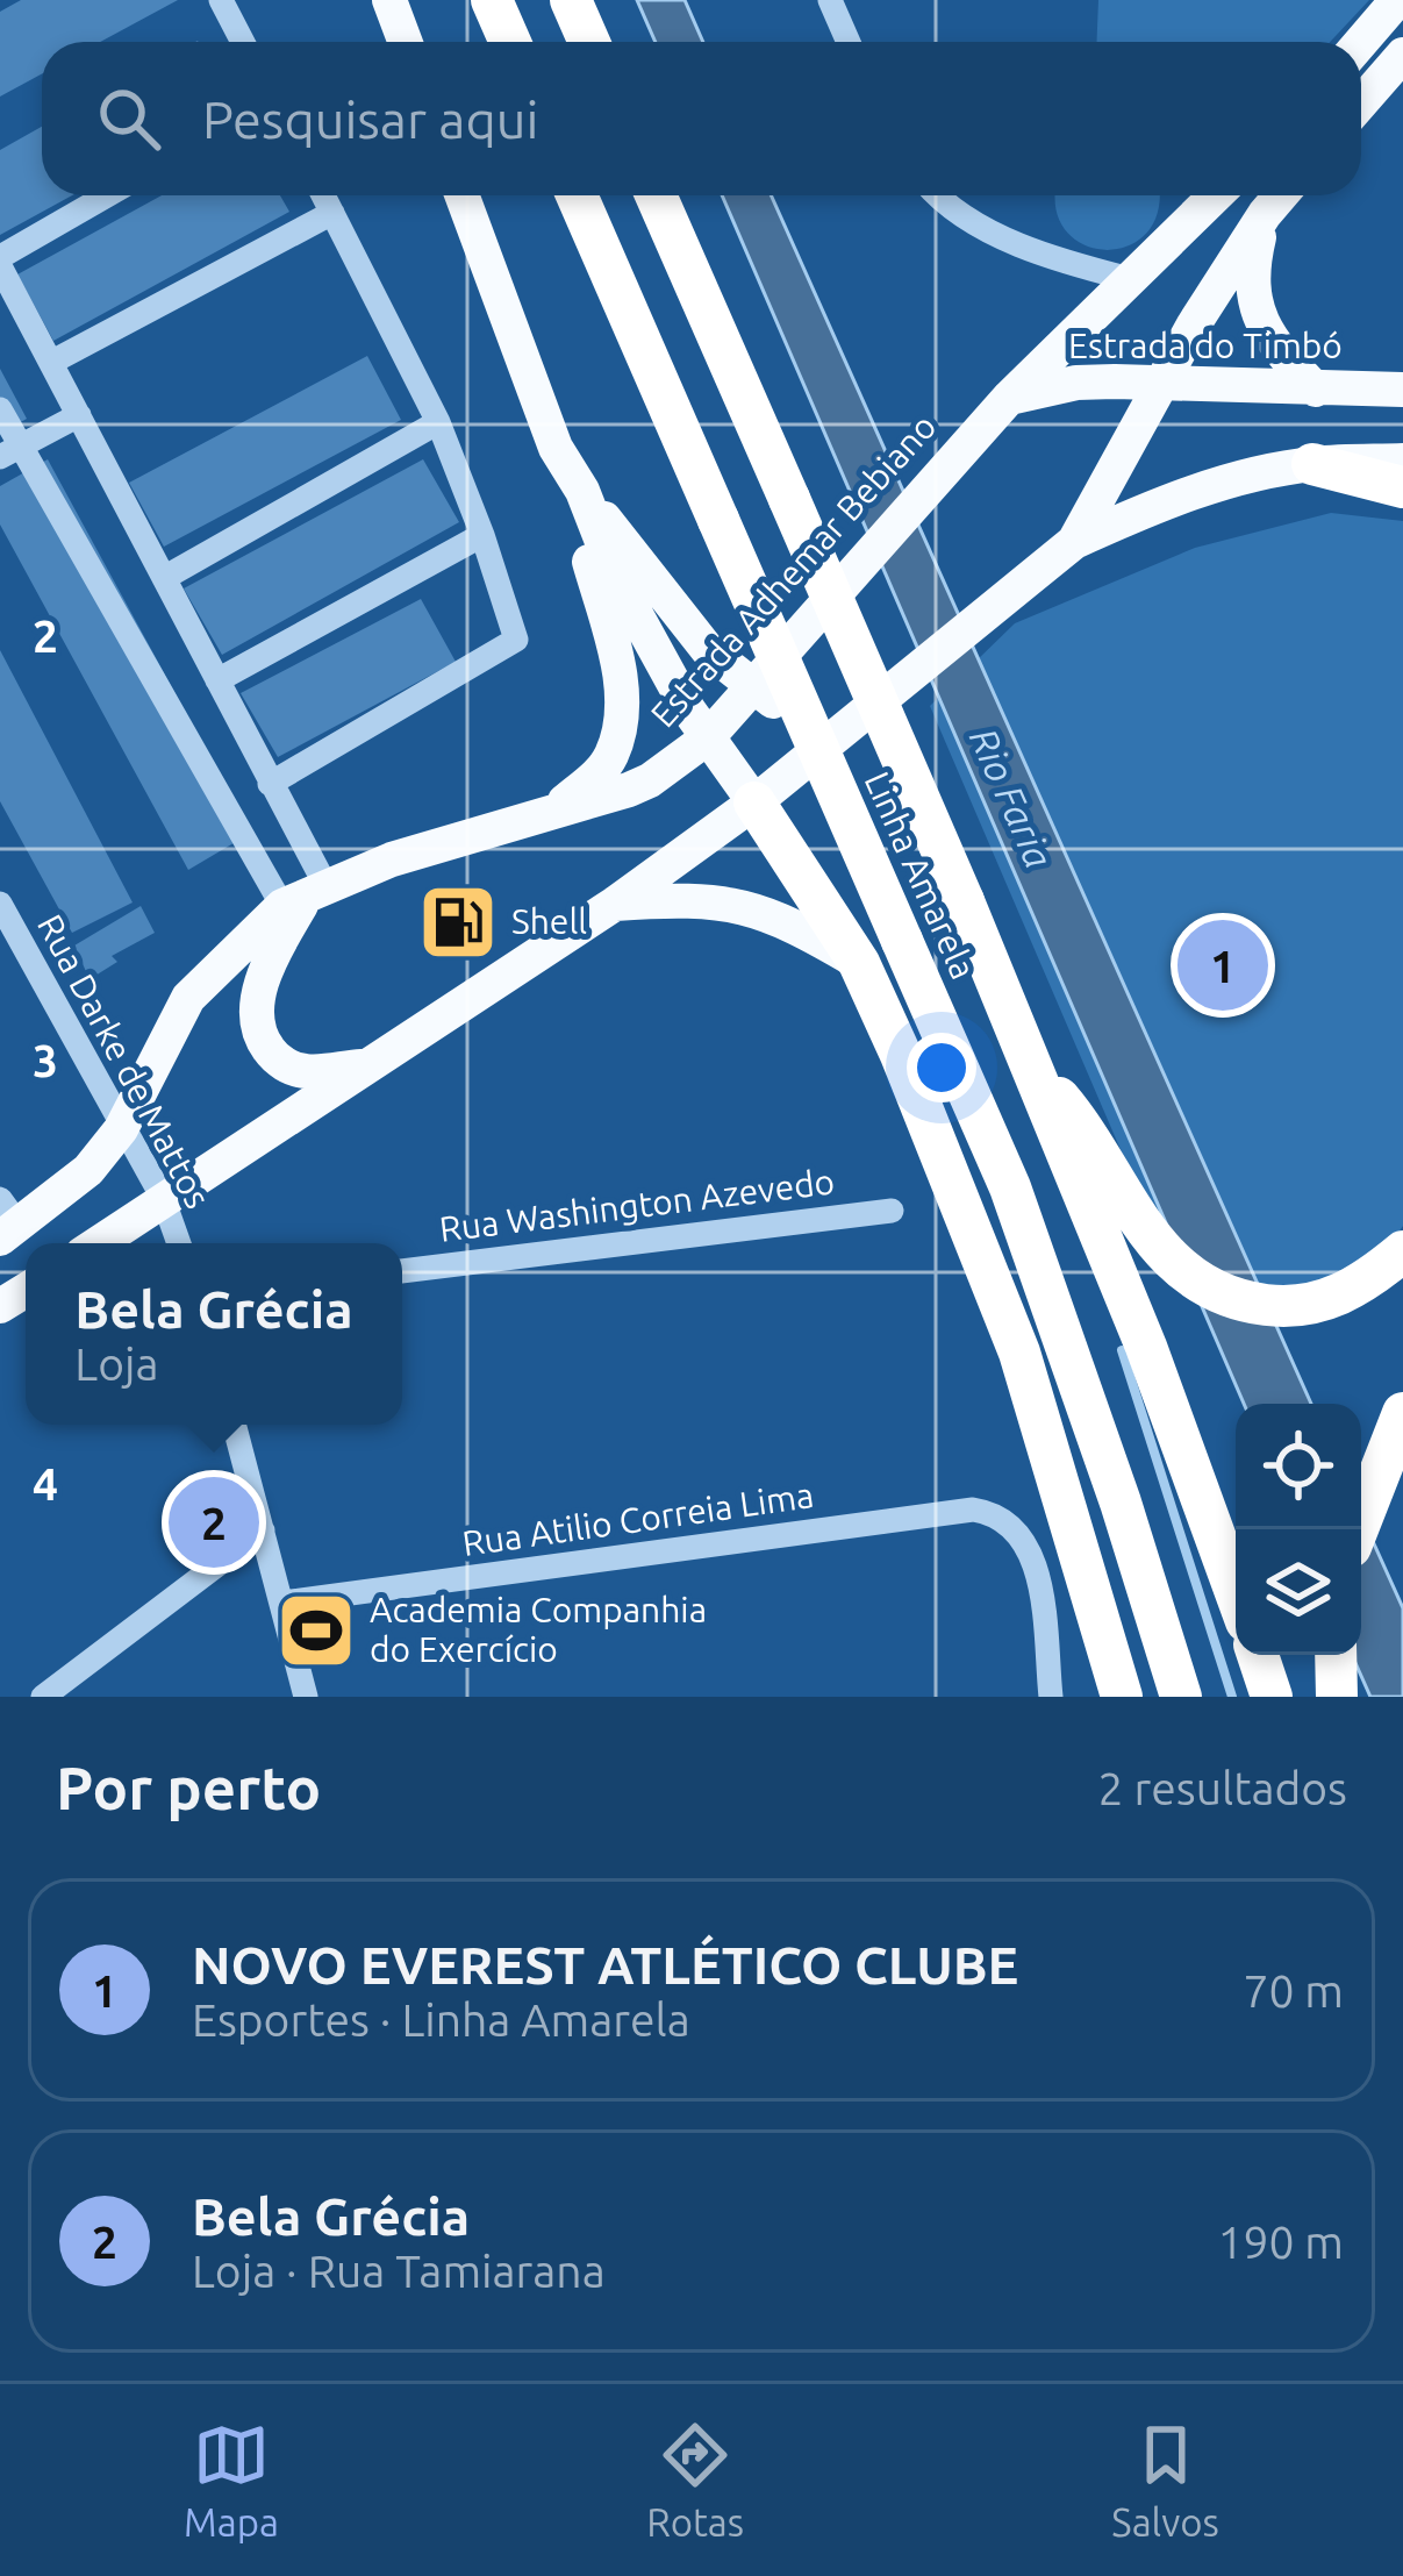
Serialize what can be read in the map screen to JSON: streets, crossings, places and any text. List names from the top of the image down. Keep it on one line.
{"streets":{"highway":["Linha Amarela"],"main road":["Estrada do Timbó","Estrada Adhemar Bebiano"],"street":["Rua Darke de Mattos","Rua Washington Azevedo","Rua Atilio Correia Lima"]},"crossings":[["Estrada do Timbó","Estrada Adhemar Bebiano"],["Estrada Adhemar Bebiano","Rua Darke de Mattos"]],"water":["Rio Faria"],"places":{"fuel station":["Shell"],"sports":["Academia Companhia do Exercício"]},"page":{"search":"Pesquisar aqui","pins":["1","2"],"popup":["Bela Grécia","Loja"],"heading":["Por perto","2 resultados"],"list":[{"mark":"1","name":"NOVO EVEREST ATLÉTICO CLUBE","note":"Esportes · Linha Amarela","value":"70 m"},{"mark":"2","name":"Bela Grécia","note":"Loja · Rua Tamiarana","value":"190 m"}],"nav":["Mapa","Rotas","Salvos"]},"grid":{"rows":["2","3","4"]}}
